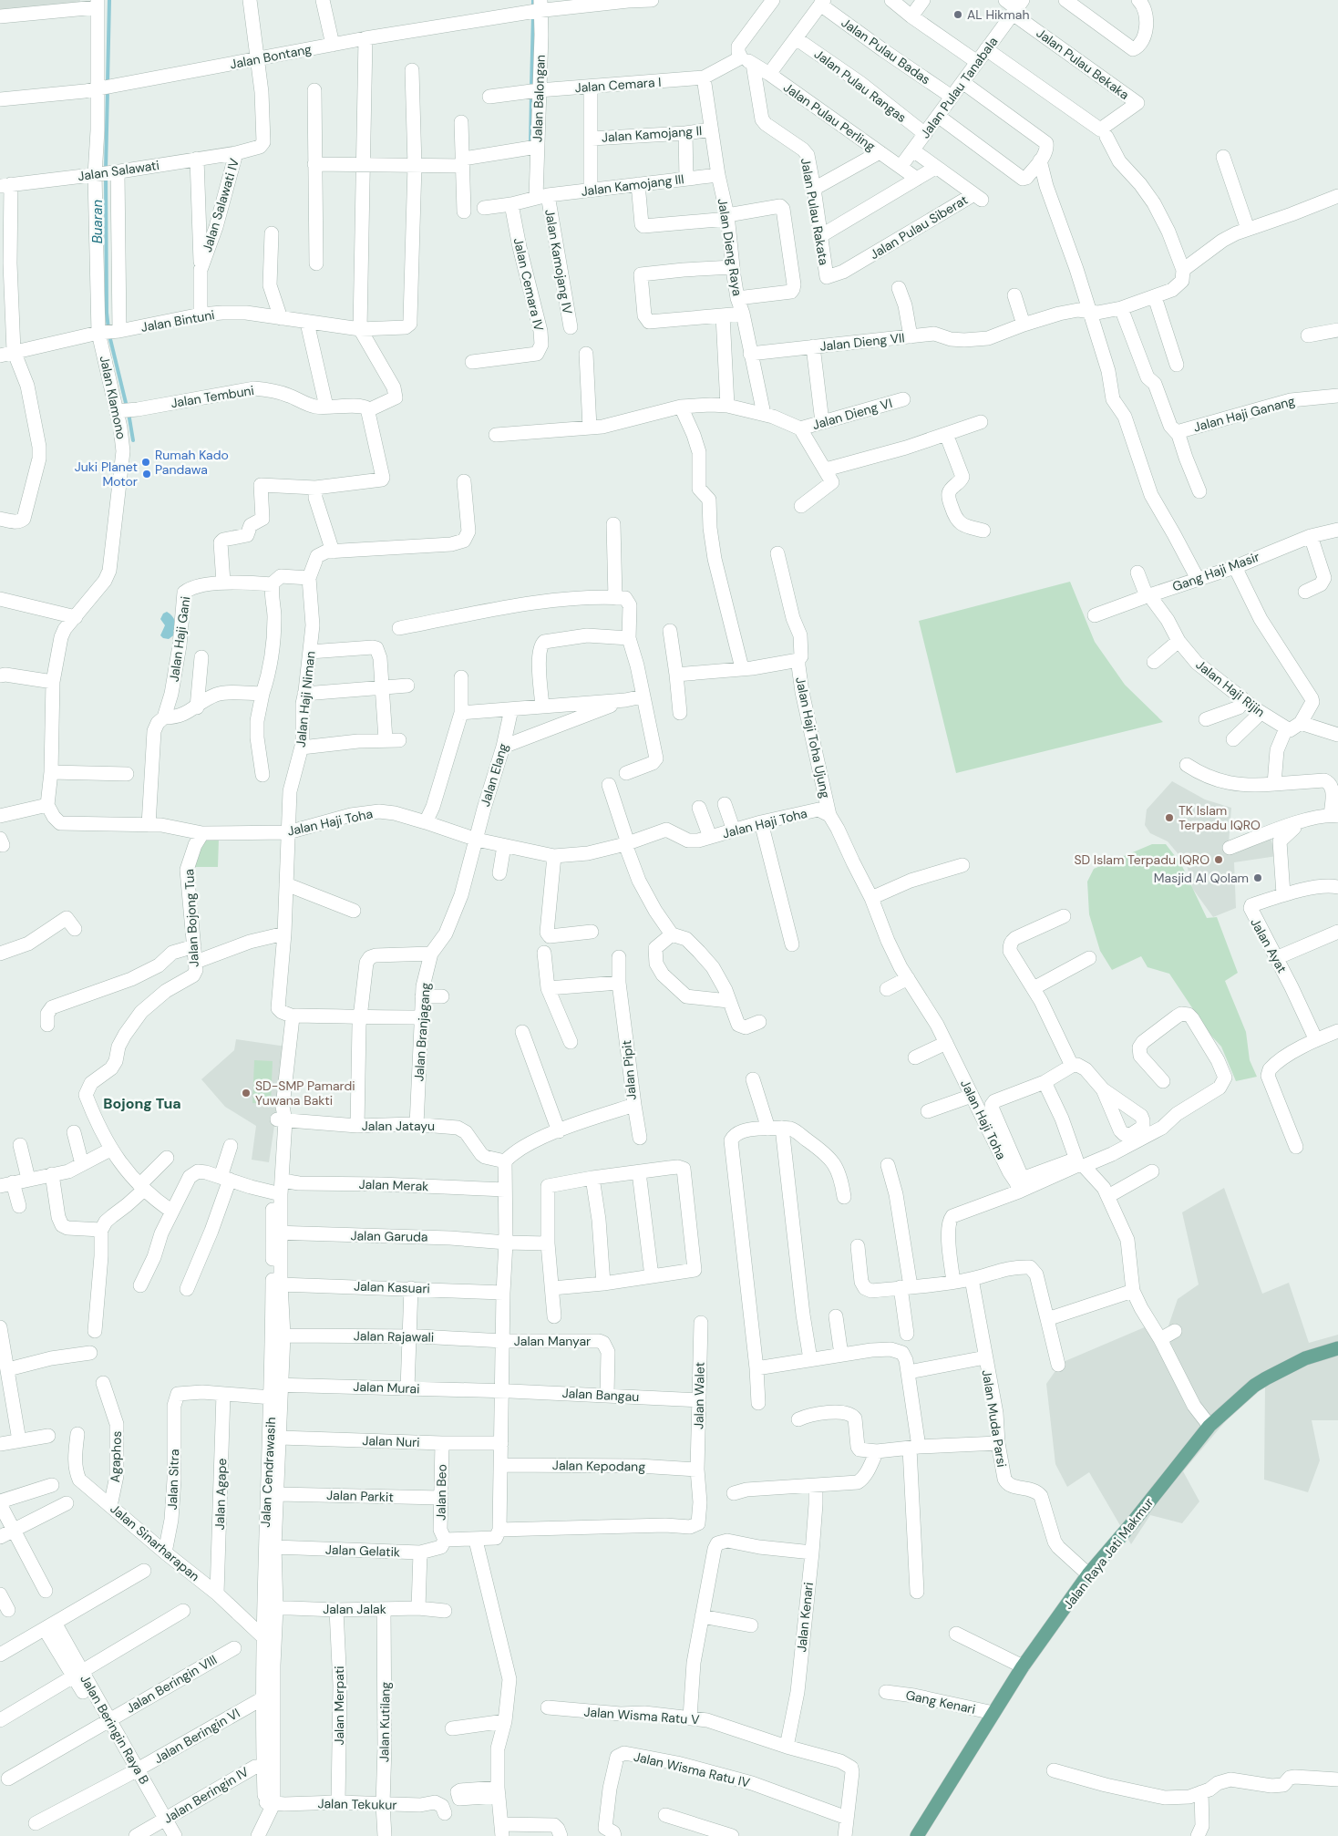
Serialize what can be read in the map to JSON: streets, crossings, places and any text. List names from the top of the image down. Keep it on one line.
{"streets":{"main road":["Jalan Raya Jati Makmur"],"street":["Jalan Pulau Badas","Jalan Bontang","Jalan Pulau Bekaka","Jalan Cemara I","Jalan Pulau Rangas","Jalan Pulau Tanabala","Jalan Balongan","Jalan Pulau Perling","Jalan Kamojang II","Jalan Salawati","Jalan Kamojang III","Jalan Salawati IV","Jalan Pulau Rakata","Jalan Pulau Siberat","Jalan Dieng Raya","Jalan Kamojang IV","Jalan Cemara IV","Jalan Bintuni","Jalan Dieng VII","Jalan Tembuni","Jalan Klamono","Jalan Dieng VI","Jalan Haji Ganang","Gang Haji Masir","Jalan Haji Gani","Jalan Haji Rijin","Jalan Haji Niman","Jalan Haji Toha Ujung","Jalan Elang","Jalan Haji Toha","Jalan Bojong Tua","Jalan Ayat","Jalan Branjagang","Jalan Pipit","Jalan Jatayu","Jalan Merak","Jalan Garuda","Jalan Kasuari","Jalan Rajawali","Jalan Manyar","Jalan Murai","Jalan Bangau","Jalan Walet","Jalan Muda Parsi","Jalan Nuri","Agaphos","Jalan Kepodang","Jalan Cendrawasih","Jalan Sitra","Jalan Beo","Jalan Agape","Jalan Parkit","Jalan Sinarharapan","Jalan Gelatik","Jalan Jalak","Jalan Kenari","Jalan Beringin VIII","Gang Kenari","Jalan Merpati","Jalan Wisma Ratu V","Jalan Kutilang","Jalan Beringin Raya B","Jalan Beringin VI","Jalan Wisma Ratu IV","Jalan Beringin IV","Jalan Tekukur"]},"crossings":[["Jalan Pulau Badas","Jalan Pulau Tanabala"],["Jalan Bontang","Jalan Balongan"],["Jalan Bontang","Jalan Salawati IV"],["Jalan Bontang","Jalan Klamono"],["Jalan Pulau Bekaka","Jalan Pulau Tanabala"],["Jalan Cemara I","Jalan Balongan"],["Jalan Cemara I","Jalan Pulau Perling"],["Jalan Cemara I","Jalan Pulau Rakata"],["Jalan Cemara I","Jalan Dieng Raya"],["Jalan Pulau Rangas","Jalan Pulau Tanabala"],["Jalan Pulau Tanabala","Jalan Pulau Perling"],["Jalan Pulau Tanabala","Jalan Pulau Siberat"],["Jalan Balongan","Jalan Kamojang III"],["Jalan Balongan","Jalan Kamojang IV"],["Jalan Pulau Perling","Jalan Pulau Rakata"],["Jalan Kamojang II","Jalan Dieng Raya"],["Jalan Salawati","Jalan Salawati IV"],["Jalan Salawati","Jalan Klamono"],["Jalan Kamojang III","Jalan Dieng Raya"],["Jalan Kamojang III","Jalan Kamojang IV"],["Jalan Kamojang III","Jalan Cemara IV"],["Jalan Salawati IV","Jalan Bintuni"],["Jalan Pulau Rakata","Jalan Pulau Siberat"],["Jalan Dieng Raya","Jalan Dieng VII"],["Jalan Bintuni","Jalan Klamono"],["Jalan Dieng VII","Jalan Dieng VI"],["Jalan Tembuni","Jalan Klamono"],["Jalan Klamono","Jalan Haji Toha"],["Gang Haji Masir","Jalan Haji Rijin"],["Jalan Haji Gani","Jalan Haji Toha"],["Jalan Haji Niman","Jalan Haji Toha"],["Jalan Haji Niman","Jalan Cendrawasih"],["Jalan Haji Toha Ujung","Jalan Haji Toha"],["Jalan Elang","Jalan Haji Toha"],["Jalan Elang","Jalan Branjagang"],["Jalan Haji Toha","Jalan Bojong Tua"],["Jalan Haji Toha","Jalan Branjagang"],["Jalan Branjagang","Jalan Jatayu"],["Jalan Pipit","Jalan Jatayu"],["Jalan Jatayu","Jalan Cendrawasih"],["Jalan Merak","Jalan Cendrawasih"],["Jalan Garuda","Jalan Cendrawasih"],["Jalan Kasuari","Jalan Cendrawasih"],["Jalan Rajawali","Jalan Manyar"],["Jalan Rajawali","Jalan Cendrawasih"],["Jalan Manyar","Jalan Bangau"],["Jalan Murai","Jalan Bangau"],["Jalan Murai","Jalan Cendrawasih"],["Jalan Murai","Jalan Sitra"],["Jalan Murai","Jalan Agape"],["Jalan Bangau","Jalan Walet"],["Jalan Walet","Jalan Kepodang"],["Jalan Muda Parsi","Jalan Raya Jati Makmur"],["Jalan Nuri","Jalan Cendrawasih"],["Jalan Nuri","Jalan Beo"],["Agaphos","Jalan Sinarharapan"],["Jalan Cendrawasih","Jalan Parkit"],["Jalan Cendrawasih","Jalan Sinarharapan"],["Jalan Cendrawasih","Jalan Gelatik"],["Jalan Cendrawasih","Jalan Jalak"],["Jalan Cendrawasih","Jalan Beringin VI"],["Jalan Cendrawasih","Jalan Tekukur"],["Jalan Sitra","Jalan Sinarharapan"],["Jalan Beo","Jalan Parkit"],["Jalan Beo","Jalan Gelatik"],["Jalan Agape","Jalan Sinarharapan"],["Jalan Raya Jati Makmur","Gang Kenari"],["Jalan Jalak","Jalan Merpati"],["Jalan Jalak","Jalan Kutilang"],["Jalan Kenari","Jalan Wisma Ratu V"],["Jalan Beringin VIII","Jalan Beringin Raya B"],["Jalan Merpati","Jalan Tekukur"],["Jalan Wisma Ratu V","Jalan Wisma Ratu IV"],["Jalan Kutilang","Jalan Tekukur"],["Jalan Beringin Raya B","Jalan Beringin VI"],["Jalan Beringin Raya B","Jalan Beringin IV"]],"districts":["Bojong Tua"],"water":["Buaran"],"places":["AL Hikmah","Rumah Kado Pandawa","Juki Planet Motor","TK Islam Terpadu IQRO","SD Islam Terpadu IQRO","Masjid Al Qolam","SD-SMP Pamardi Yuwana Bakti"]}
